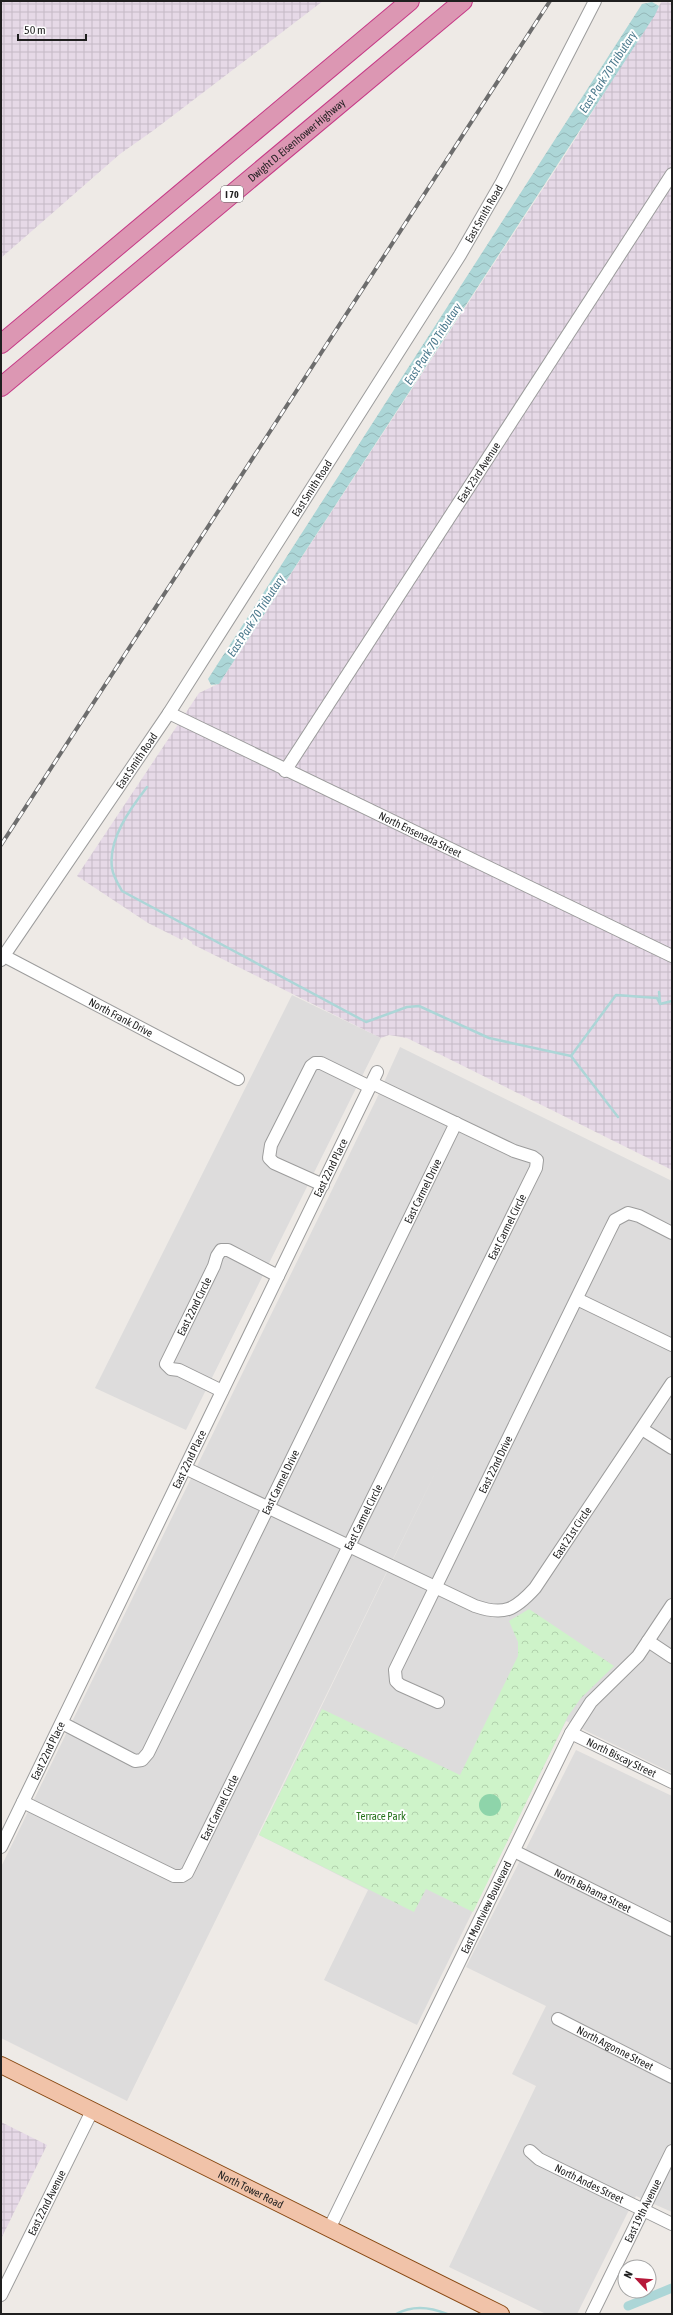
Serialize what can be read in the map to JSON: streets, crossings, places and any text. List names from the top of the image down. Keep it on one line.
{"streets":{"highway":["Dwight D. Eisenhower Highway","I 70"],"main road":["North Tower Road"],"street":["East Smith Road","East 23rd Avenue","North Ensenada Street","North Frank Drive","East 22nd Place","East Carmel Drive","East Carmel Circle","East 22nd Circle","East 22nd Drive","East 21st Circle","North Biscay Street","North Bahama Street","East Montview Boulevard","North Argonne Street","North Andes Street","East 22nd Avenue","East 19th Avenue"]},"crossings":[["East Smith Road","North Ensenada Street"],["East Smith Road","North Frank Drive"],["East 23rd Avenue","North Ensenada Street"],["East 22nd Place","East Carmel Drive"],["East 22nd Place","East Carmel Circle"],["East 22nd Place","East 22nd Circle"],["East 22nd Place","East 21st Circle"],["East Carmel Drive","East Carmel Circle"],["East Carmel Drive","East 21st Circle"],["East Carmel Circle","East 21st Circle"],["East 22nd Drive","East 21st Circle"],["North Biscay Street","East Montview Boulevard"],["North Bahama Street","East Montview Boulevard"],["East Montview Boulevard","North Tower Road"],["North Andes Street","East 19th Avenue"],["North Tower Road","East 22nd Avenue"]],"water":["East Park 70 Tributary"],"parks":["Terrace Park"],"scale_bar":"50 m","north":"top left"}
